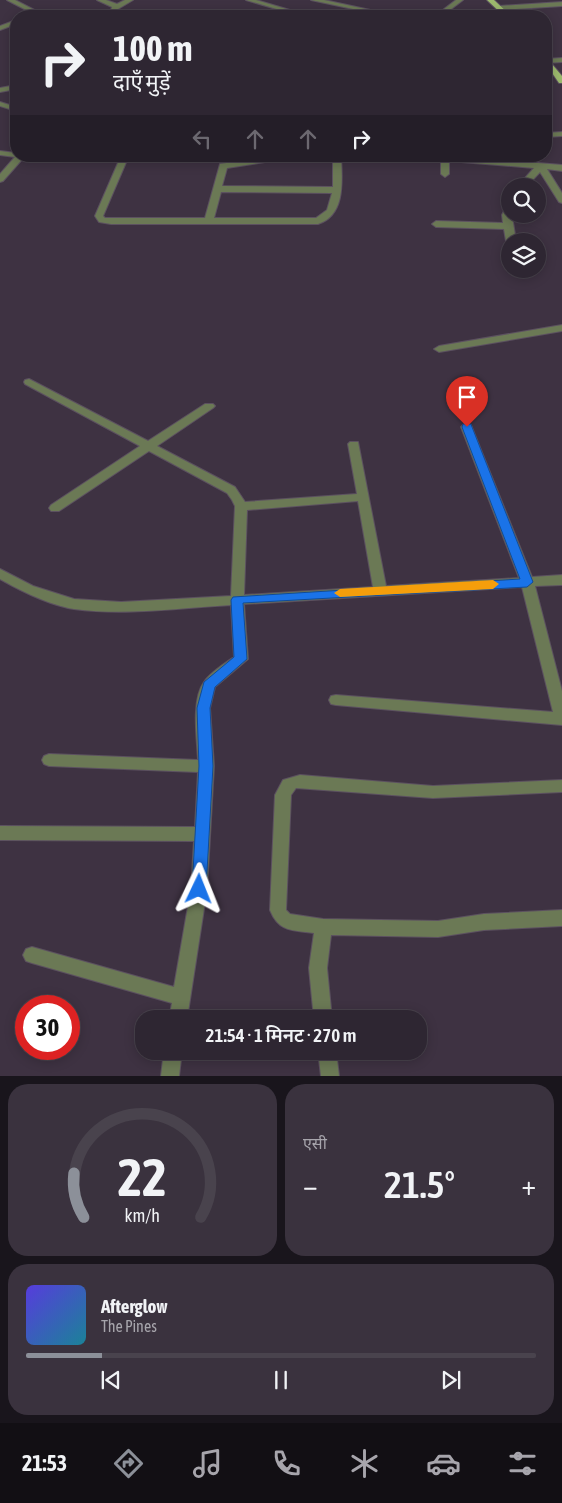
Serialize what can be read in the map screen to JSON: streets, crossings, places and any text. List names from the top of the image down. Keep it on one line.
{"page":{"turn":["100 m","दाएँ मुड़ें"],"limit":"30","trip":"21:54 · 1 मिनट · 270 m","tile":"एसी","heat":["−","21.5°","+"],"song":["Afterglow","The Pines"],"tabs":"21:53","gauge":["22","km/h"]}}
